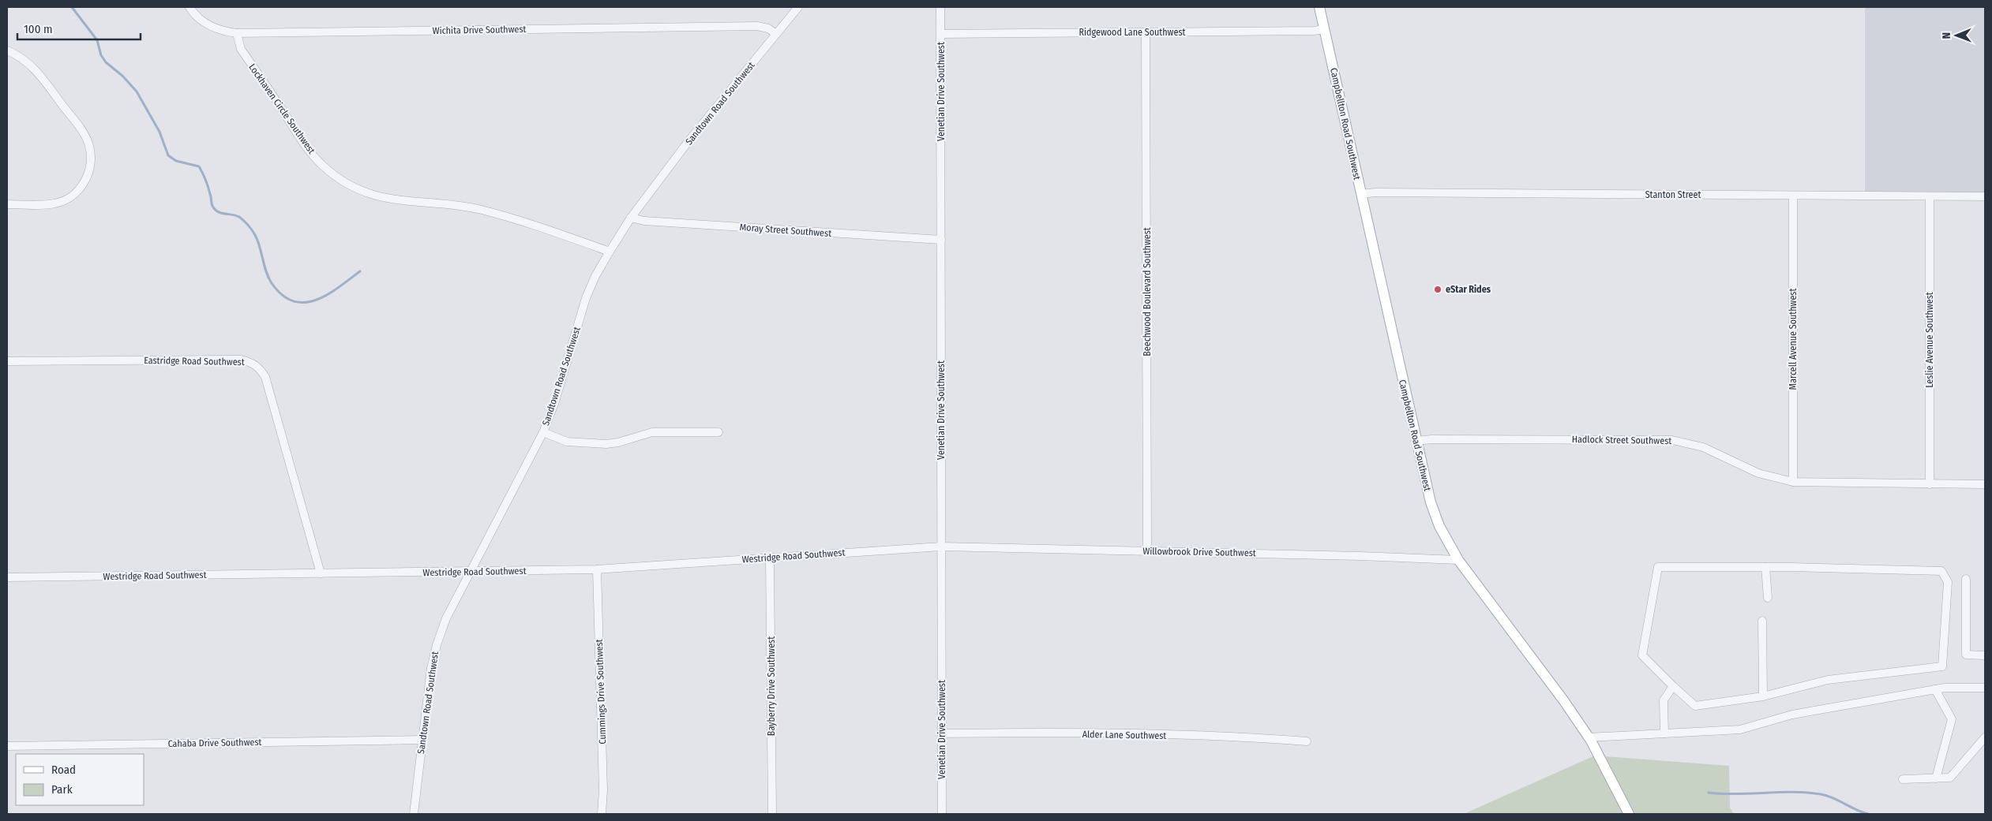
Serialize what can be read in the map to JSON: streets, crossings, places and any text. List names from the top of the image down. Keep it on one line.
{"streets":{"main road":["Campbellton Road Southwest"],"street":["Wichita Drive Southwest","Ridgewood Lane Southwest","Venetian Drive Southwest","Sandtown Road Southwest","Lockhaven Circle Southwest","Stanton Street","Moray Street Southwest","Beechwood Boulevard Southwest","Marcell Avenue Southwest","Leslie Avenue Southwest","Eastridge Road Southwest","Hadlock Street Southwest","Willowbrook Drive Southwest","Westridge Road Southwest","Bayberry Drive Southwest","Cummings Drive Southwest","Alder Lane Southwest","Cahaba Drive Southwest"]},"crossings":[["Wichita Drive Southwest","Sandtown Road Southwest"],["Wichita Drive Southwest","Lockhaven Circle Southwest"],["Ridgewood Lane Southwest","Venetian Drive Southwest"],["Ridgewood Lane Southwest","Campbellton Road Southwest"],["Ridgewood Lane Southwest","Beechwood Boulevard Southwest"],["Venetian Drive Southwest","Moray Street Southwest"],["Venetian Drive Southwest","Willowbrook Drive Southwest"],["Venetian Drive Southwest","Westridge Road Southwest"],["Venetian Drive Southwest","Alder Lane Southwest"],["Sandtown Road Southwest","Lockhaven Circle Southwest"],["Sandtown Road Southwest","Moray Street Southwest"],["Sandtown Road Southwest","Westridge Road Southwest"],["Sandtown Road Southwest","Cahaba Drive Southwest"],["Campbellton Road Southwest","Stanton Street"],["Campbellton Road Southwest","Hadlock Street Southwest"],["Campbellton Road Southwest","Willowbrook Drive Southwest"],["Stanton Street","Marcell Avenue Southwest"],["Stanton Street","Leslie Avenue Southwest"],["Beechwood Boulevard Southwest","Willowbrook Drive Southwest"],["Marcell Avenue Southwest","Hadlock Street Southwest"],["Leslie Avenue Southwest","Hadlock Street Southwest"],["Eastridge Road Southwest","Westridge Road Southwest"],["Willowbrook Drive Southwest","Westridge Road Southwest"],["Westridge Road Southwest","Bayberry Drive Southwest"],["Westridge Road Southwest","Cummings Drive Southwest"]],"places":["eStar Rides"],"legend":["Road","Park"],"scale_bar":"100 m","north":"left"}
